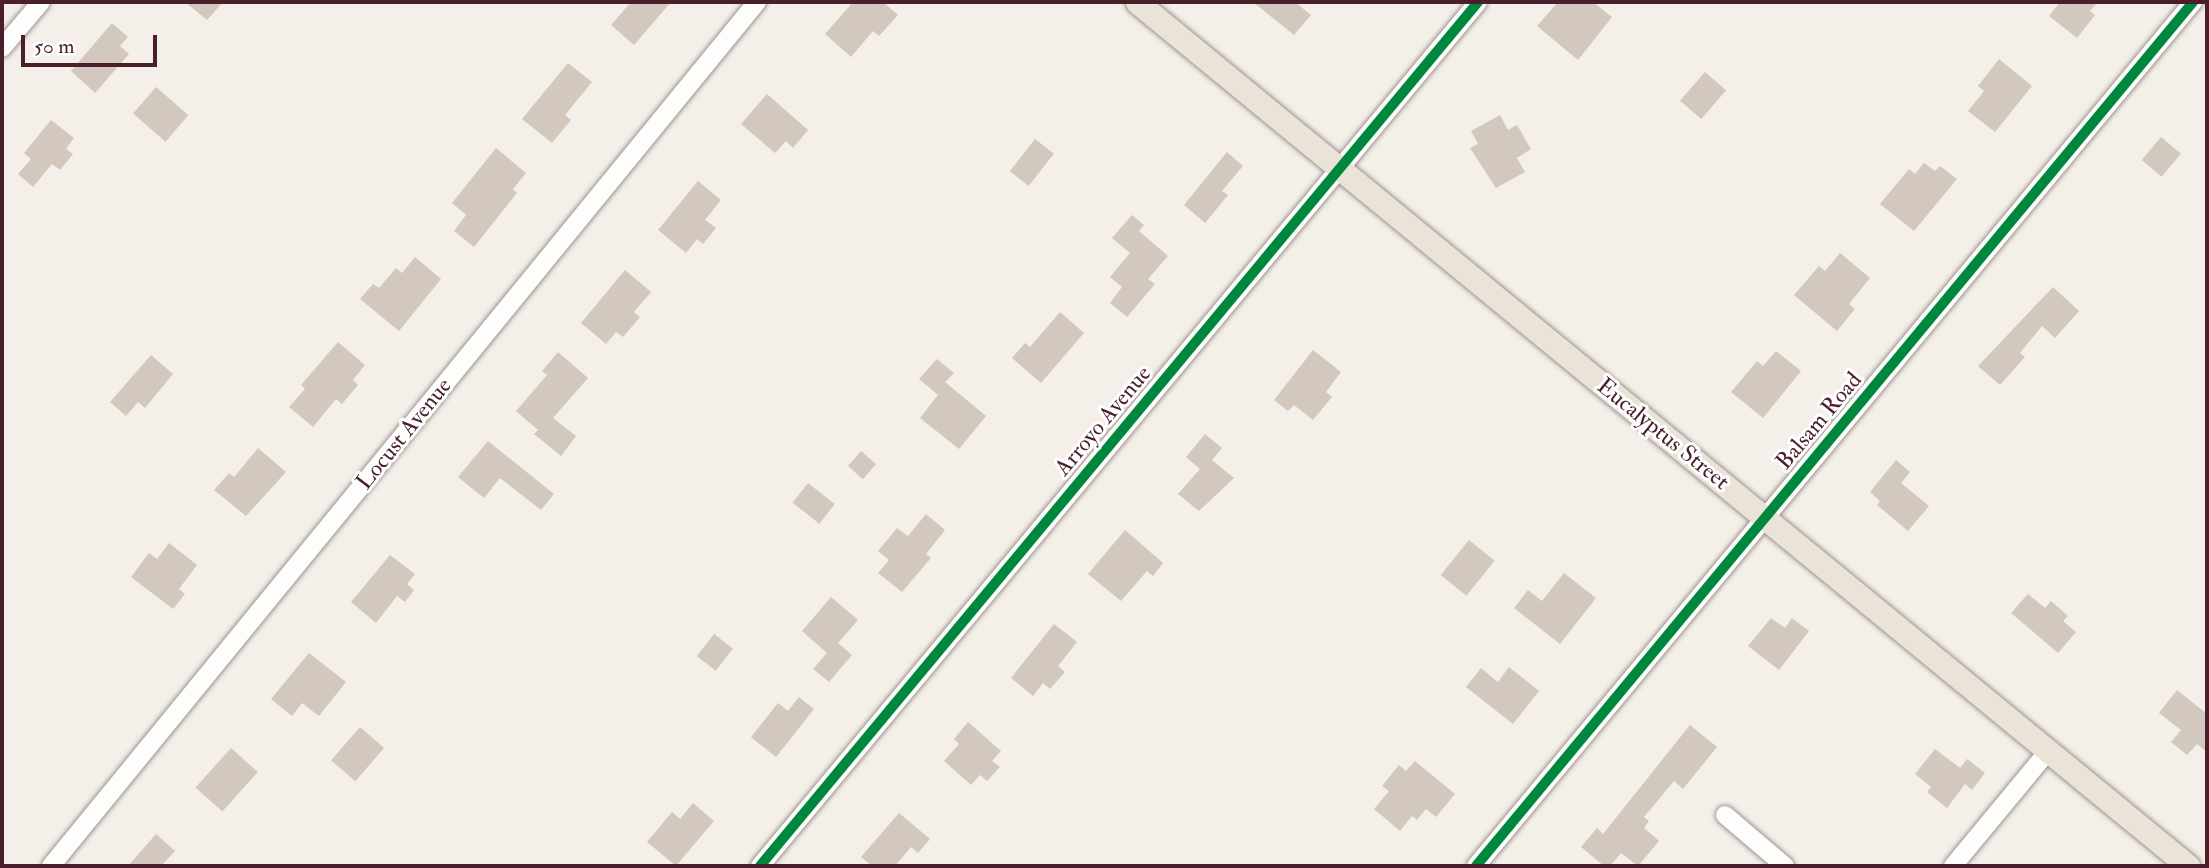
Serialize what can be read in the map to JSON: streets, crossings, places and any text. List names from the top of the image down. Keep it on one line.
{"streets":{"main road":["Eucalyptus Street"],"street":["Arroyo Avenue","Balsam Road","Locust Avenue"]},"crossings":[["Arroyo Avenue","Eucalyptus Street"],["Balsam Road","Eucalyptus Street"]],"scale_bar":"50 m"}
